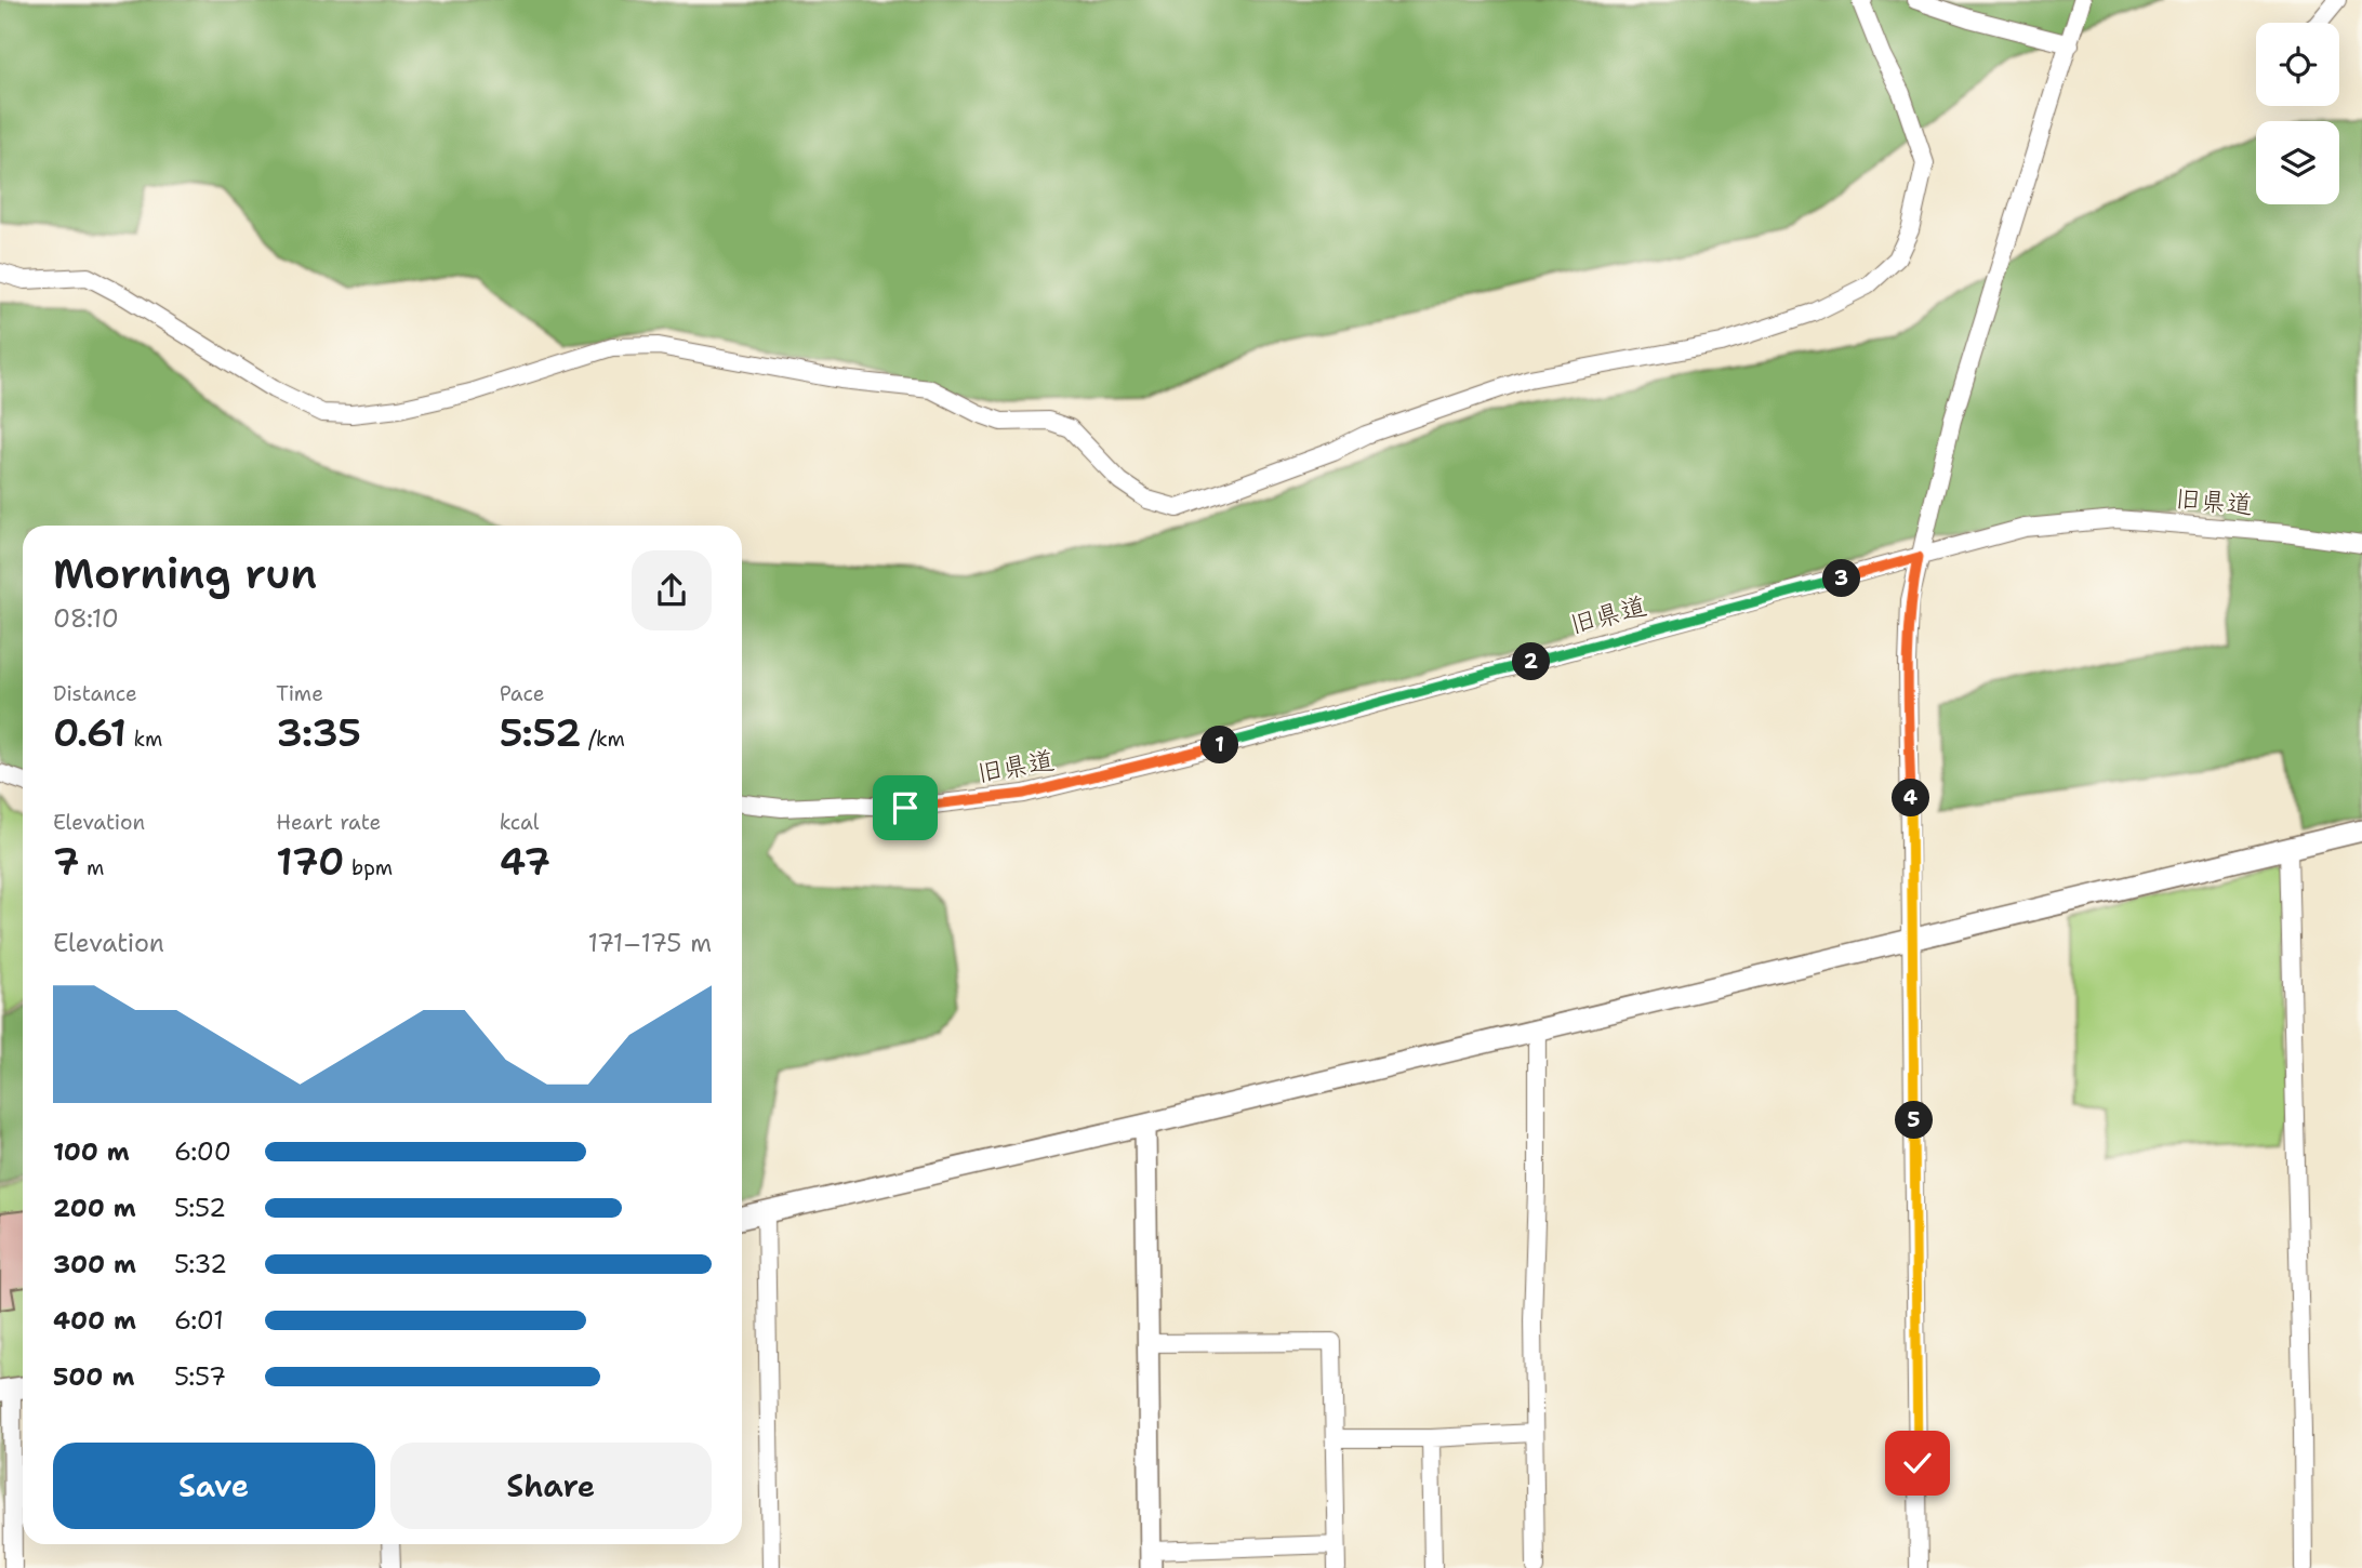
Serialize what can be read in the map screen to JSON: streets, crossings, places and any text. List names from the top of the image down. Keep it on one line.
{"streets":{"street":["旧県道"]},"page":{"heading":["Morning run","08:10"],"pins":["3","2","1","4","5"],"stats":[["Distance","0.61 km"],["Time","3:35"],["Pace","5:52 /km"],["Elevation","7 m"],["Heart rate","170 bpm"],["kcal","47"]],"chart":["Elevation","171–175 m"],"list":[{"name":"100 m","note":"6:00"},{"name":"200 m","note":"5:52"},{"name":"300 m","note":"5:32"},{"name":"400 m","note":"6:01"},{"name":"500 m","note":"5:57"}],"buttons":["Save","Share"]}}
